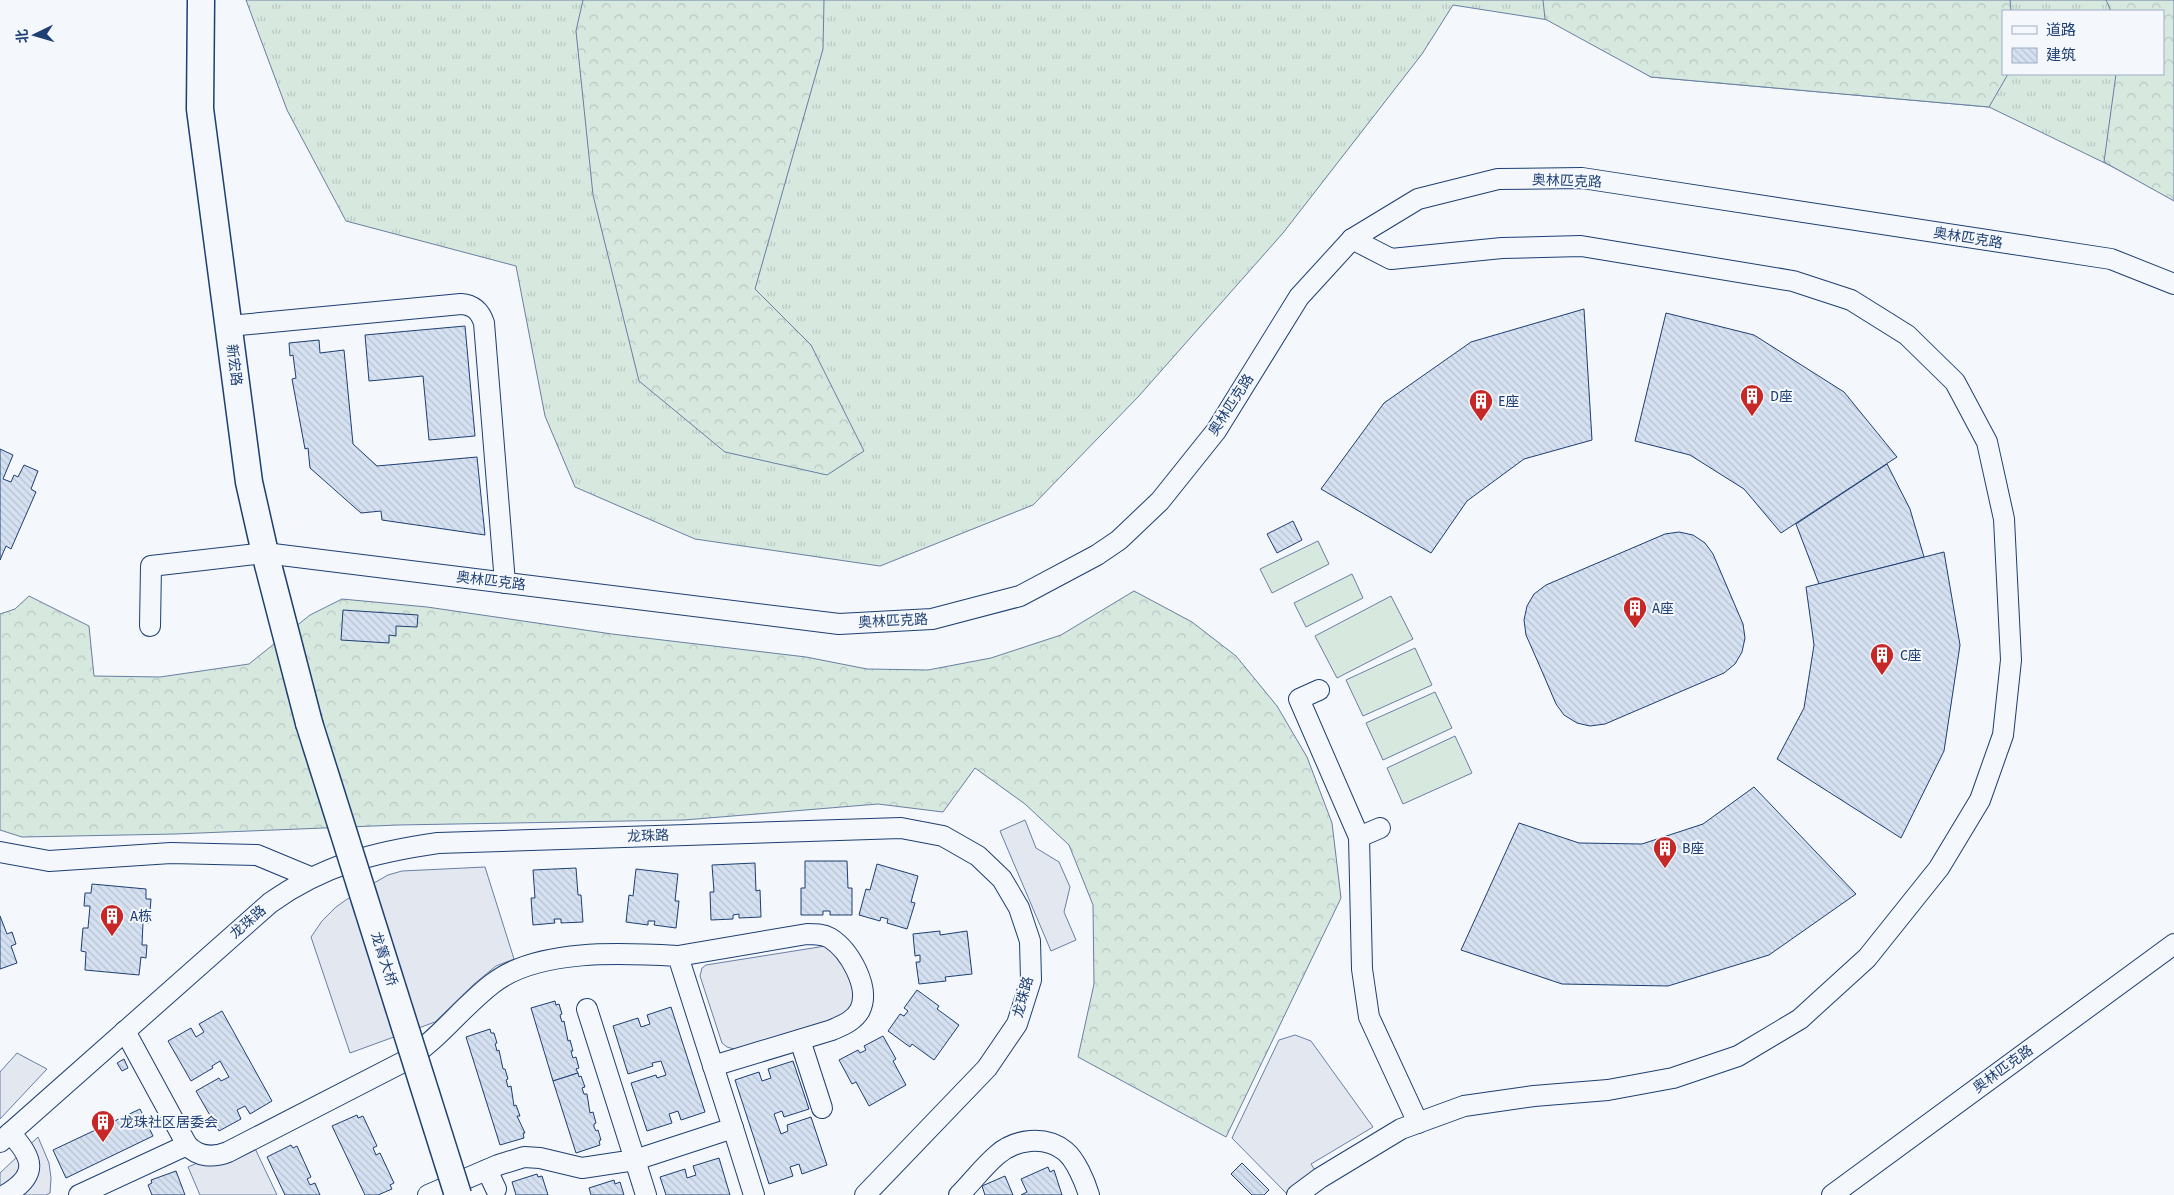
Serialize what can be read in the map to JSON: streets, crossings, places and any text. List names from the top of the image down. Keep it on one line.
{"streets":{"main road":["新宏路","龙箐大桥"],"street":["奥林匹克路","龙珠路"]},"crossings":[["奥林匹克路","新宏路"],["新宏路","龙箐大桥"]],"places":{"building":["D座","E座","A座","C座","B座","A栋","龙珠社区居委会"]},"legend":["道路","建筑"],"north":"left"}
